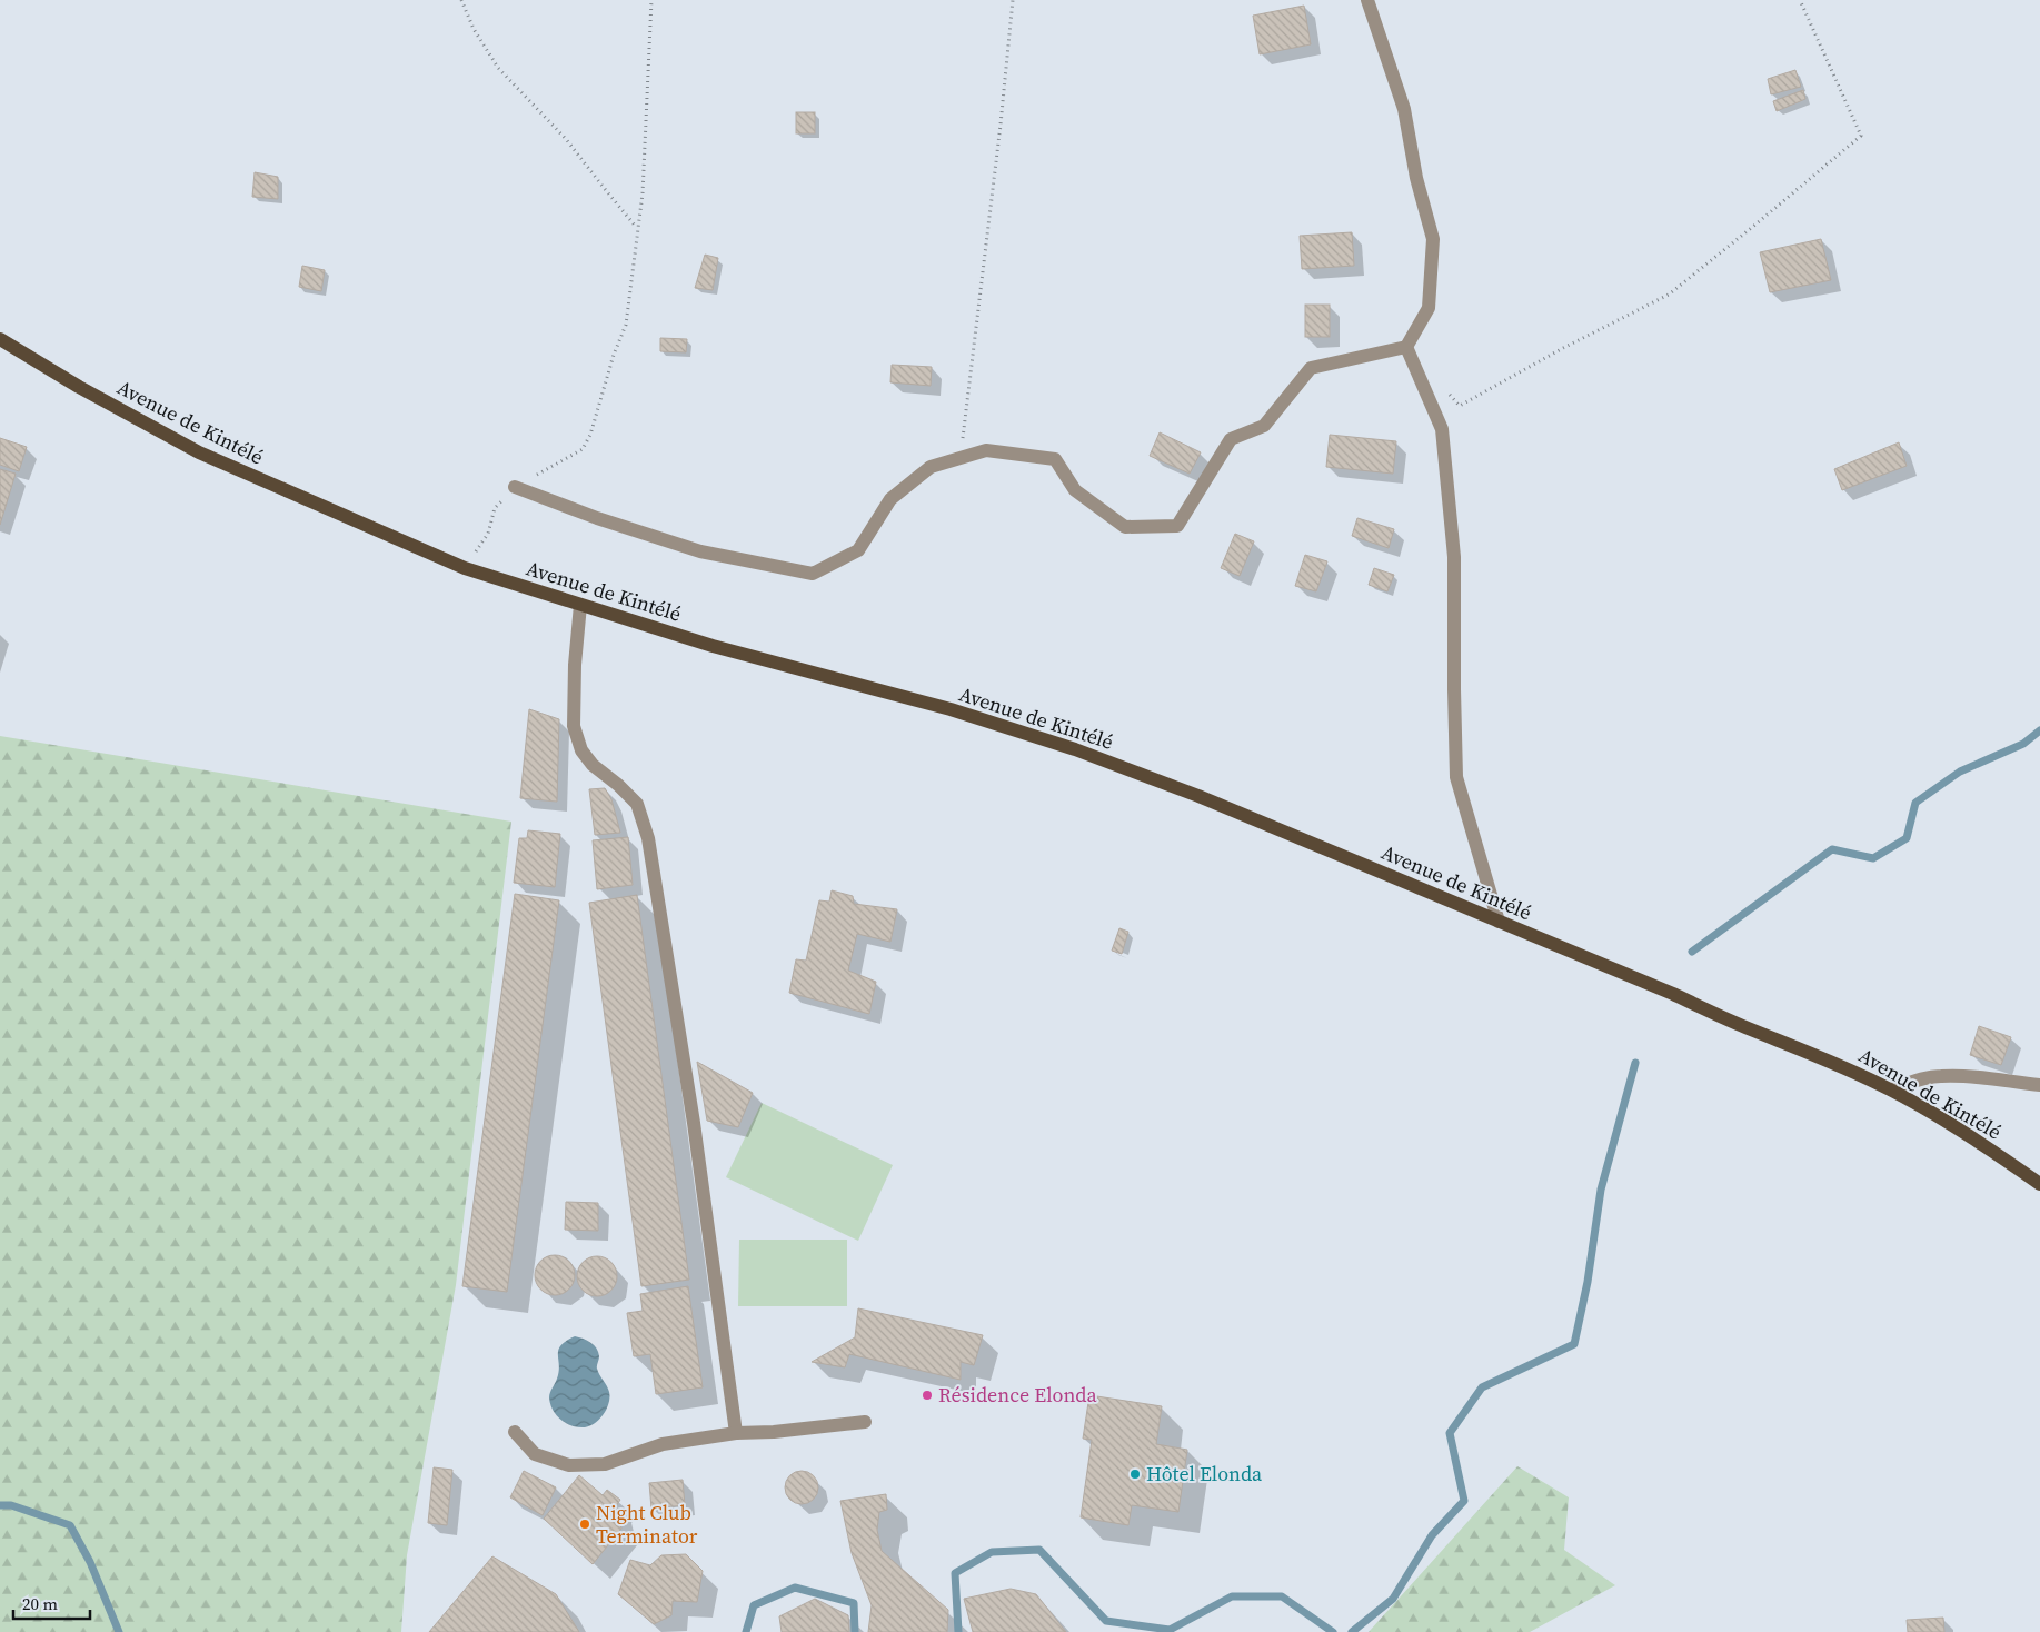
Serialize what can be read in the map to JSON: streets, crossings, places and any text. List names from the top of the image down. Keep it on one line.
{"streets":{"main road":["Avenue de Kintélé"]},"places":["Résidence Elonda","Hôtel Elonda","Night Club Terminator"],"scale_bar":"20 m"}
